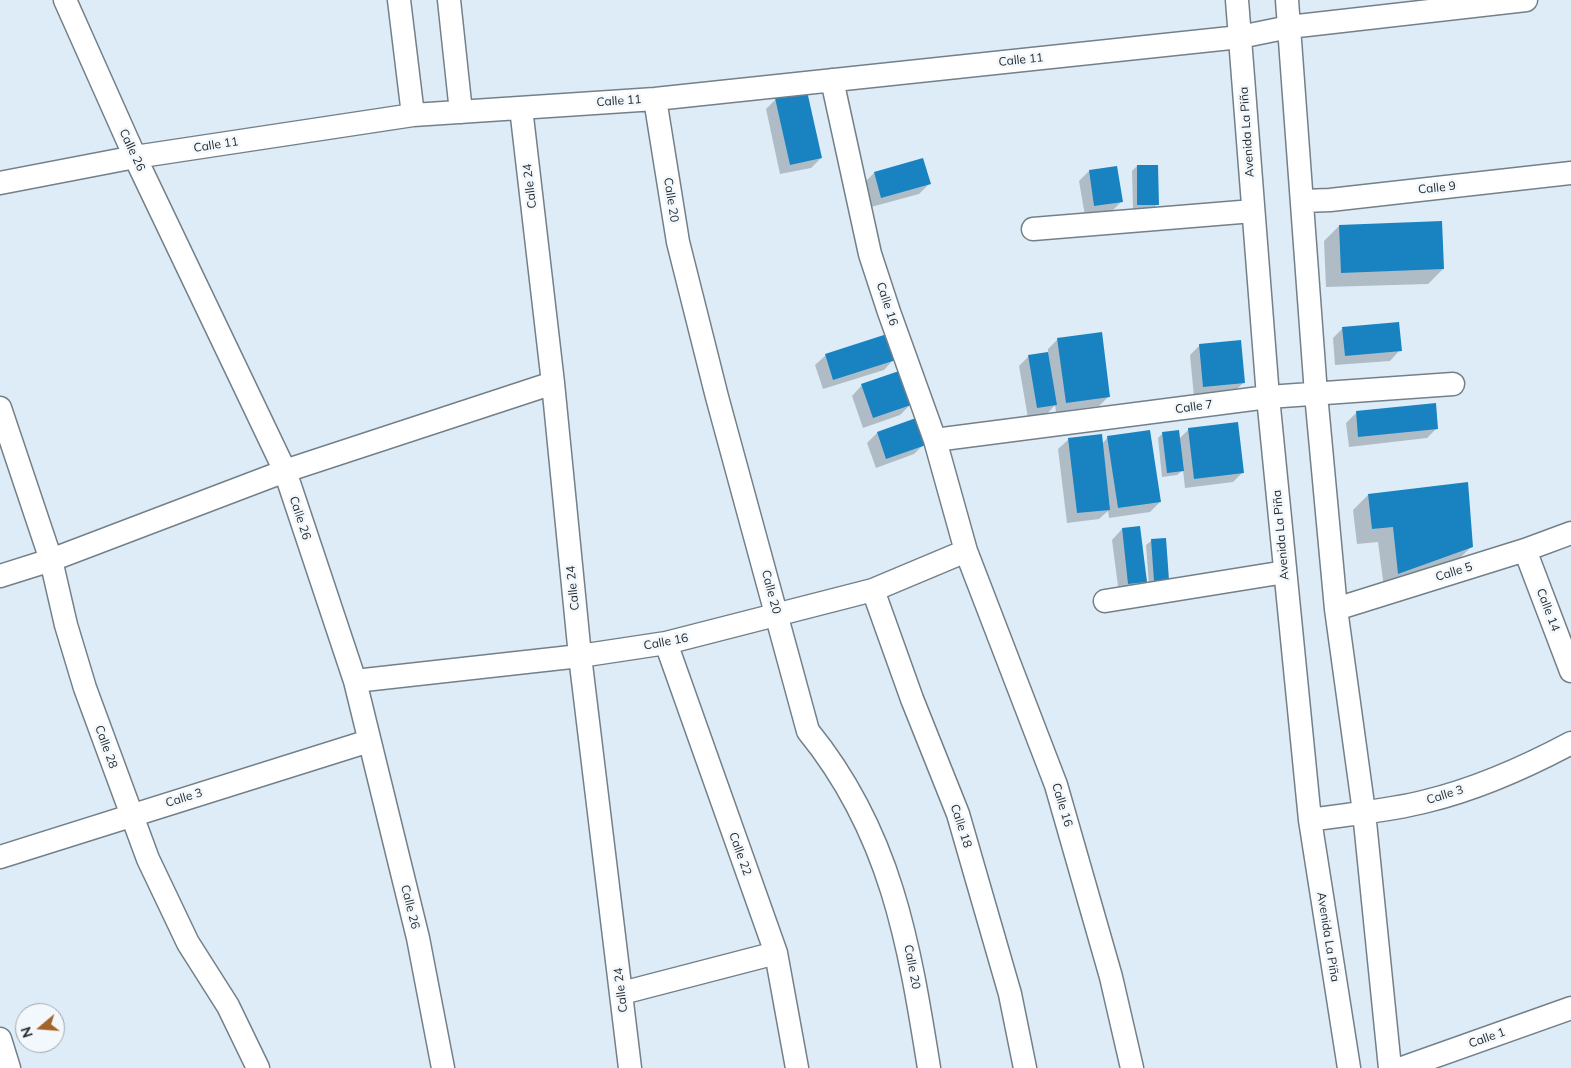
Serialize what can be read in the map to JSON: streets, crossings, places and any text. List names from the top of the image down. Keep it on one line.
{"streets":{"street":["Calle 11","Avenida La Piña","Calle 26","Calle 24","Calle 9","Calle 20","Calle 16","Calle 7","Calle 5","Calle 14","Calle 28","Calle 3","Calle 18","Calle 22","Calle 1"]},"crossings":[["Calle 11","Avenida La Piña"],["Calle 11","Calle 26"],["Calle 11","Calle 24"],["Calle 11","Calle 20"],["Calle 11","Calle 16"],["Avenida La Piña","Calle 7"],["Avenida La Piña","Calle 3"],["Calle 26","Calle 16"],["Calle 26","Calle 3"],["Calle 24","Calle 16"],["Calle 20","Calle 16"],["Calle 16","Calle 7"],["Calle 16","Calle 18"],["Calle 16","Calle 22"],["Calle 5","Calle 14"],["Calle 28","Calle 3"]],"north":"left"}
